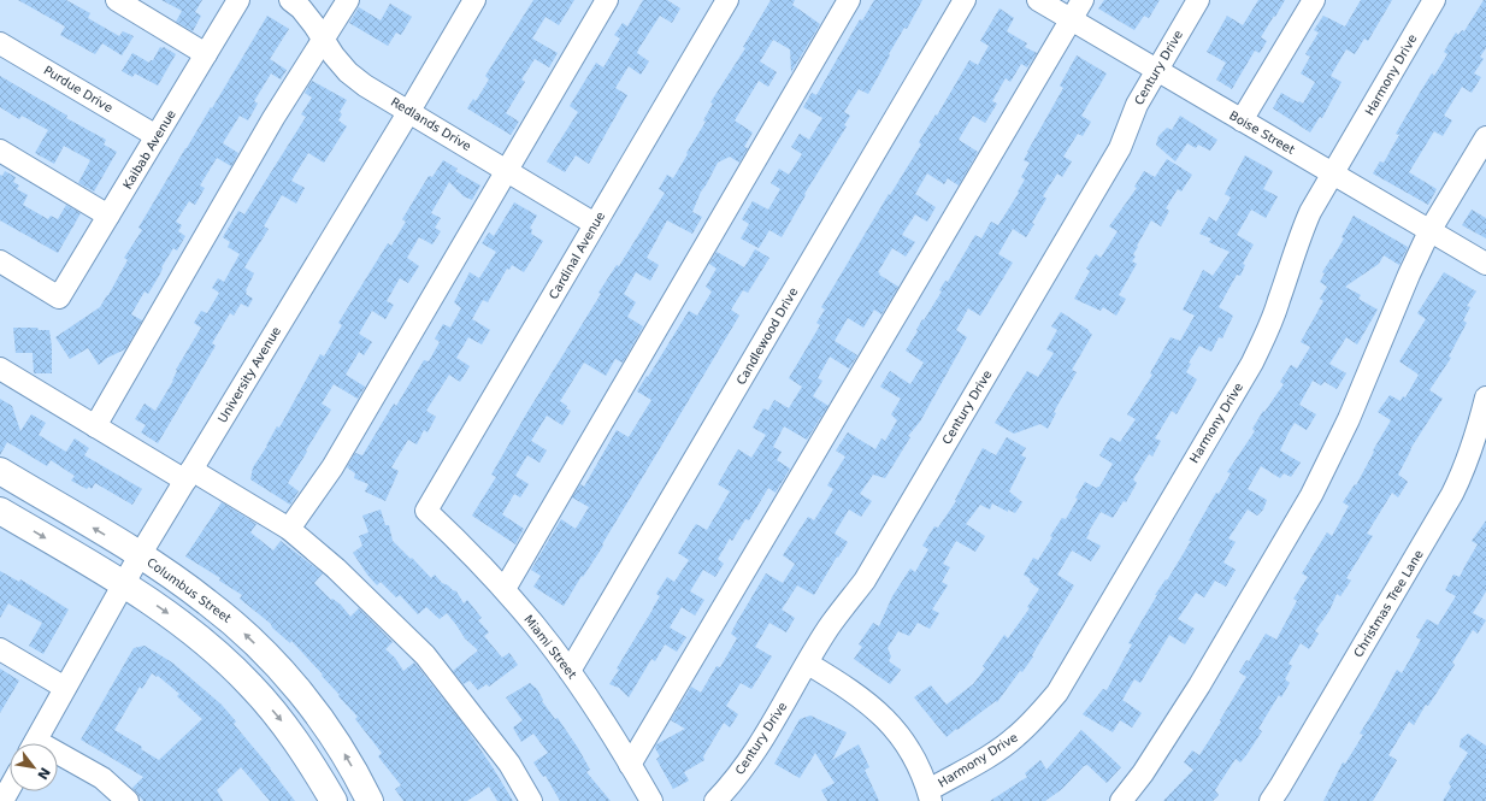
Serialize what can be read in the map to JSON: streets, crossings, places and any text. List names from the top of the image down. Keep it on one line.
{"streets":{"main road":["Columbus Street"],"street":["Century Drive","Harmony Drive","Purdue Drive","Redlands Drive","Boise Street","Kaibab Avenue","Cardinal Avenue","Candlewood Drive","University Avenue","Christmas Tree Lane","Miami Street"]},"crossings":[["Century Drive","Boise Street"],["Harmony Drive","Boise Street"],["Purdue Drive","Kaibab Avenue"],["Redlands Drive","Cardinal Avenue"],["Redlands Drive","University Avenue"],["Cardinal Avenue","Miami Street"],["Candlewood Drive","Miami Street"],["University Avenue","Columbus Street"]],"north":"bottom right"}
